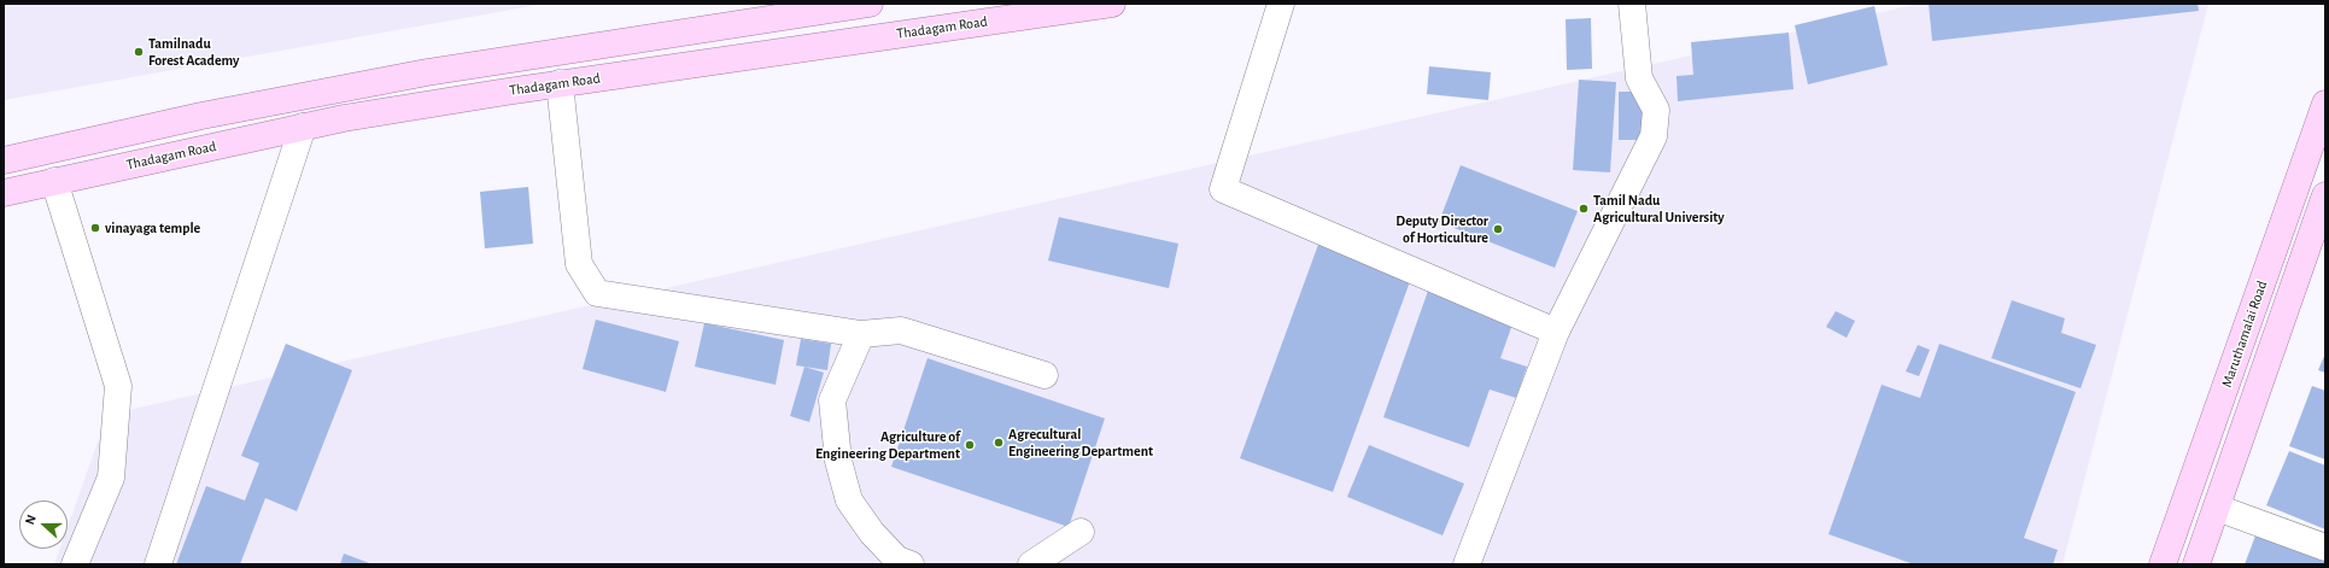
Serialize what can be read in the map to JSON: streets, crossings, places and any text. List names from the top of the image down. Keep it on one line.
{"streets":{"main road":["Thadagam Road","Maruthamalai Road"]},"places":["Tamilnadu Forest Academy","Tamil Nadu Agricultural University","vinayaga temple","Deputy Director of Horticulture","Agrecultural Engineering Department","Agriculture of Engineering Department"],"north":"left"}
